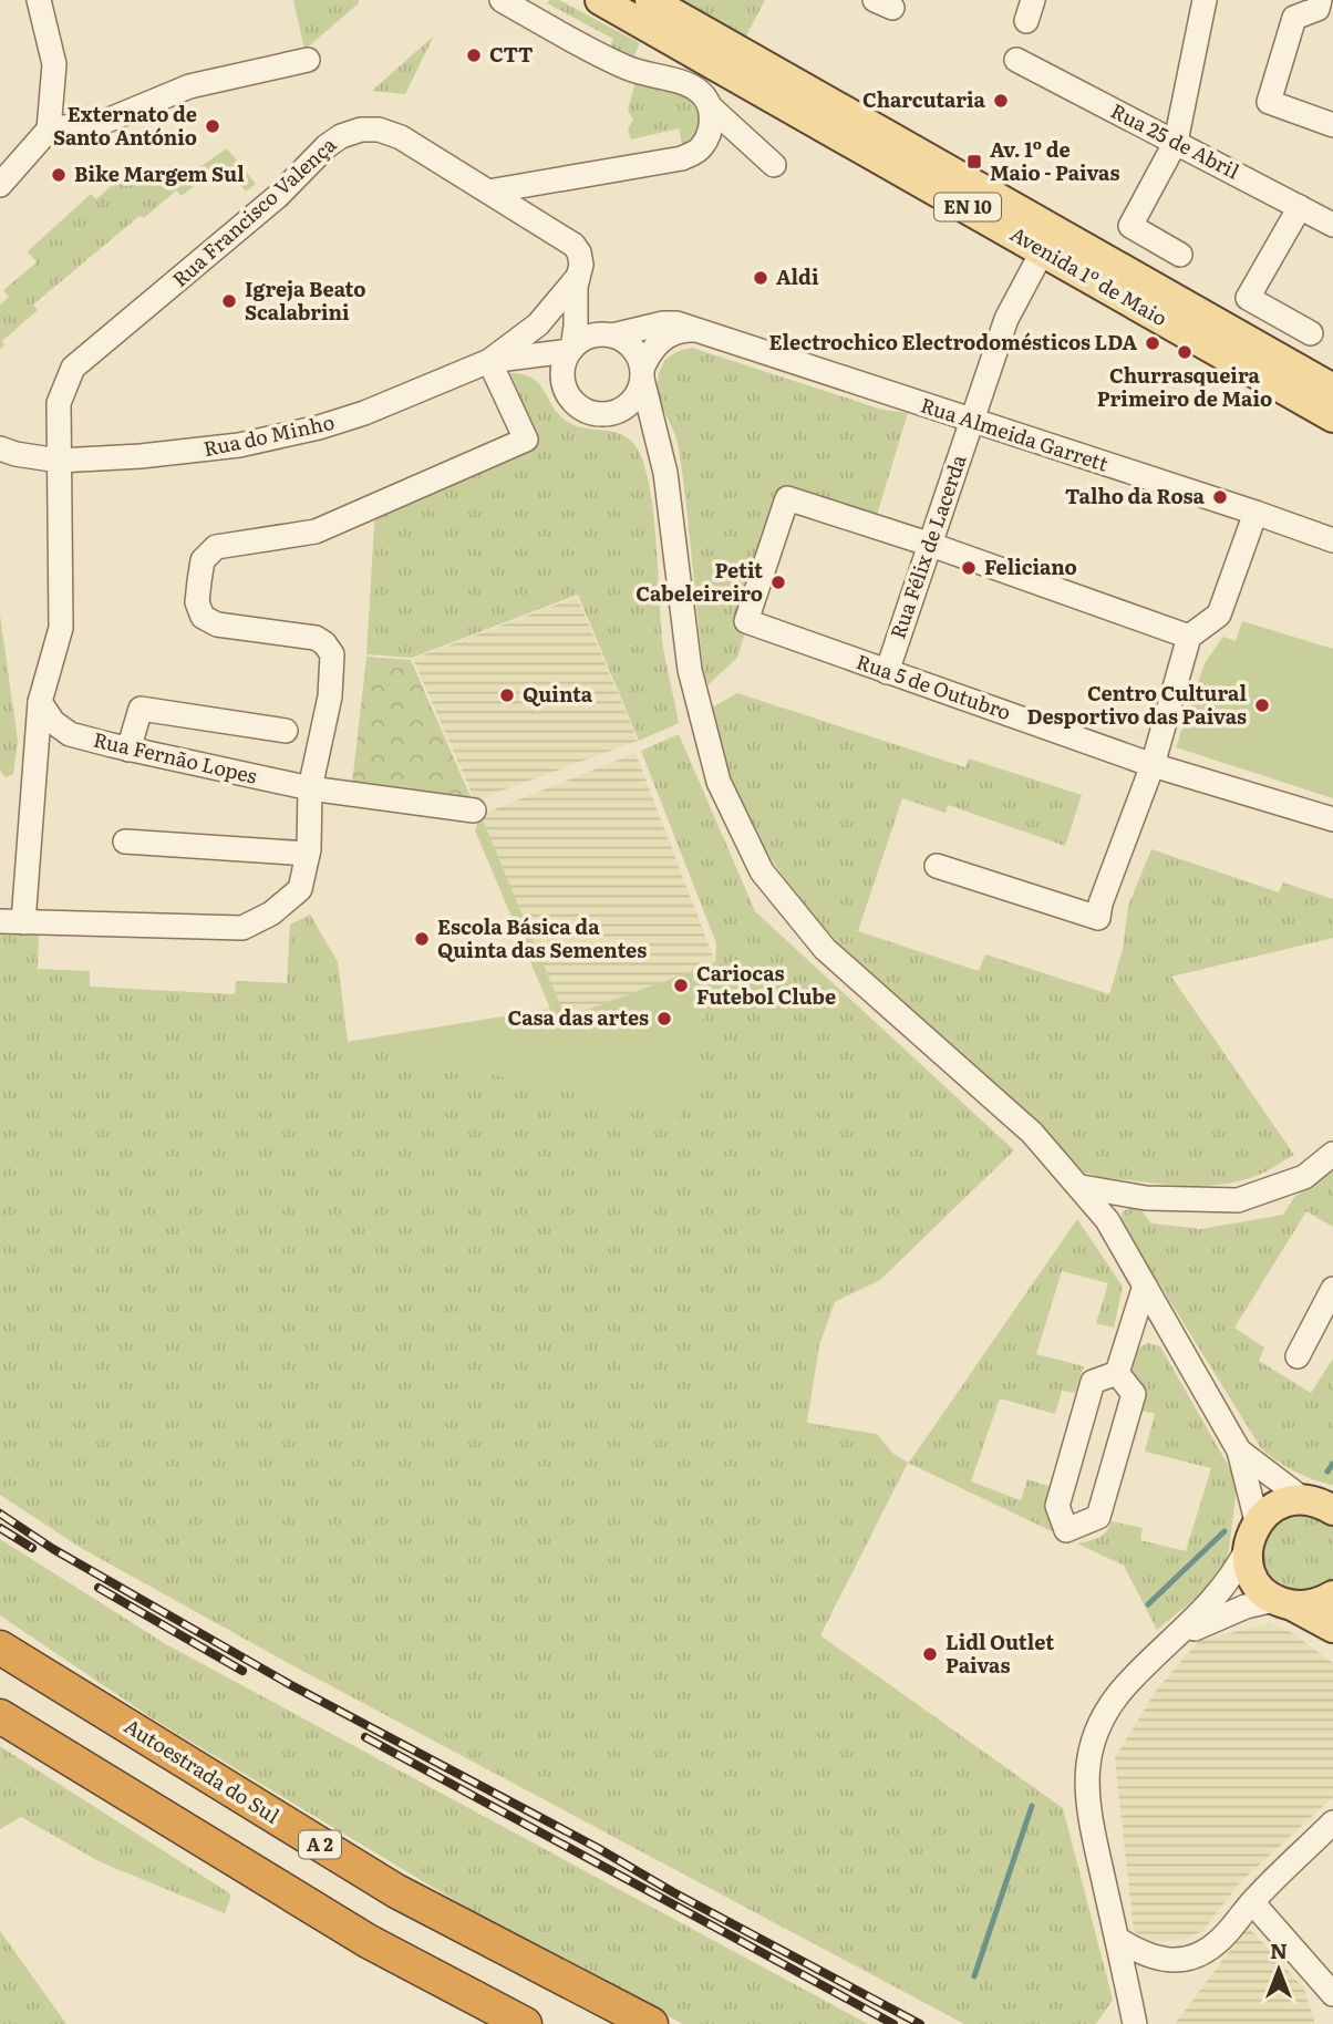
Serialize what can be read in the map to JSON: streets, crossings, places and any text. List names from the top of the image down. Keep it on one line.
{"streets":{"highway":["Autoestrada do Sul","A 2"],"main road":["EN 10","Avenida 1º de Maio"],"street":["Rua 25 de Abril","Rua Francisco Valença","Rua Almeida Garrett","Rua do Minho","Rua Félix de Lacerda","Rua 5 de Outubro","Rua Fernão Lopes"]},"crossings":[["Rua Francisco Valença","Rua do Minho"],["Avenida 1º de Maio","Rua Félix de Lacerda"],["Rua Almeida Garrett","Rua do Minho"],["Rua Almeida Garrett","Rua Félix de Lacerda"],["Rua Félix de Lacerda","Rua 5 de Outubro"]],"places":{"other":["CTT","Charcutaria","Externato de Santo António","Bike Margem Sul","Aldi","Igreja Beato Scalabrini","Electrochico Electrodomésticos LDA","Churrasqueira Primeiro de Maio","Talho da Rosa","Feliciano","Petit Cabeleireiro","Quinta","Centro Cultural Desportivo das Paivas","Escola Básica da Quinta das Sementes","Cariocas Futebol Clube","Casa das artes","Lidl Outlet Paivas"],"transit":["Av. 1º de Maio - Paivas"]},"north":"top"}
